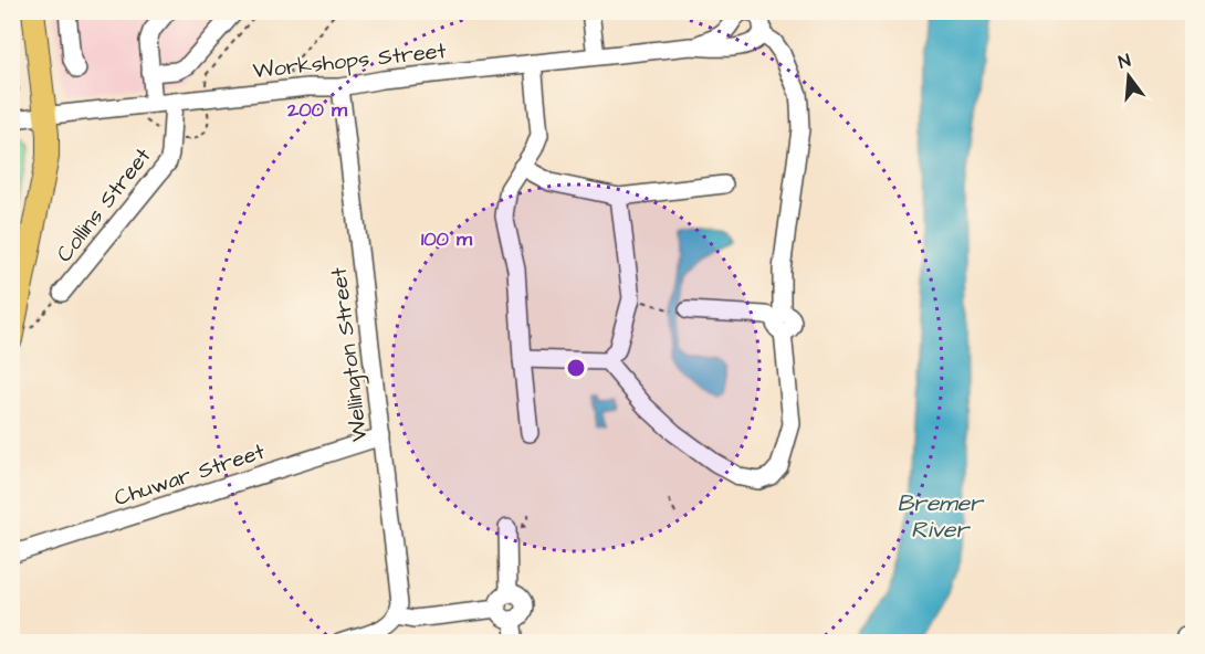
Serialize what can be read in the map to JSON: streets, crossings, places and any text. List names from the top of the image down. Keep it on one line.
{"streets":{"street":["Workshops Street","Collins Street","Wellington Street","Chuwar Street"]},"crossings":[["Workshops Street","Collins Street"],["Workshops Street","Wellington Street"],["Wellington Street","Chuwar Street"]],"water":["Bremer River"],"north":"top","rings":["200 m","100 m"]}
